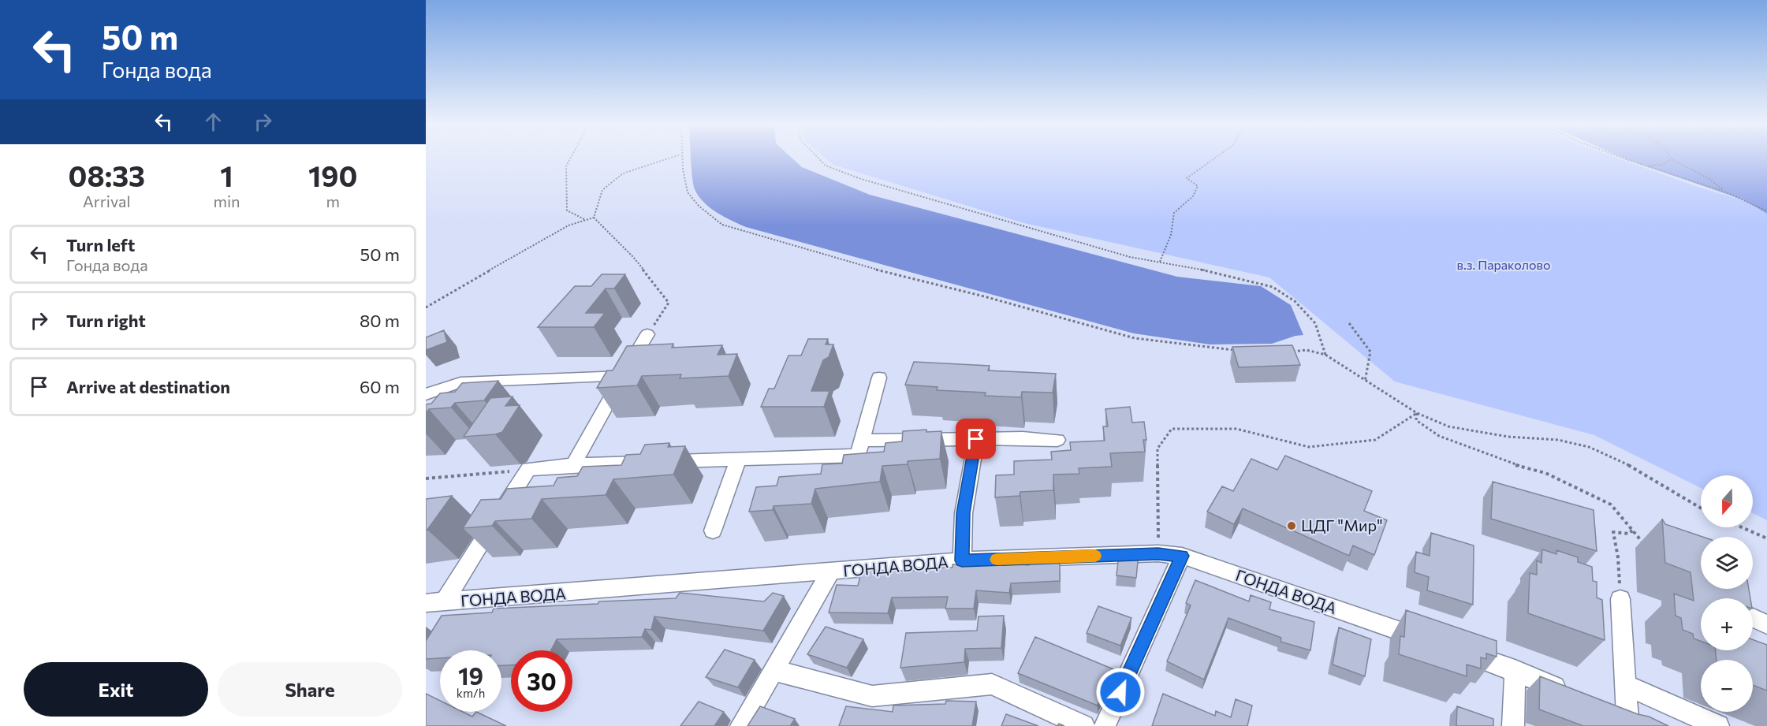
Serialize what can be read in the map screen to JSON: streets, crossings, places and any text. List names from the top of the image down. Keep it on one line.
{"streets":{"street":["ГОНДА ВОДА"]},"parks":["в.з. Параколово"],"places":["ЦДГ \"Мир\""],"north":"bottom","page":{"turn":["50 m","Гонда вода"],"eta":["08:33","Arrival","1","min","190","m"],"list":[{"name":"Turn left","note":"Гонда вода","value":"50 m"},{"name":"Turn right","value":"80 m"},{"name":"Arrive at destination","value":"60 m"}],"map_buttons":["+","−"],"speed":"19 km/h","limit":"30","buttons":["Exit","Share"]}}
